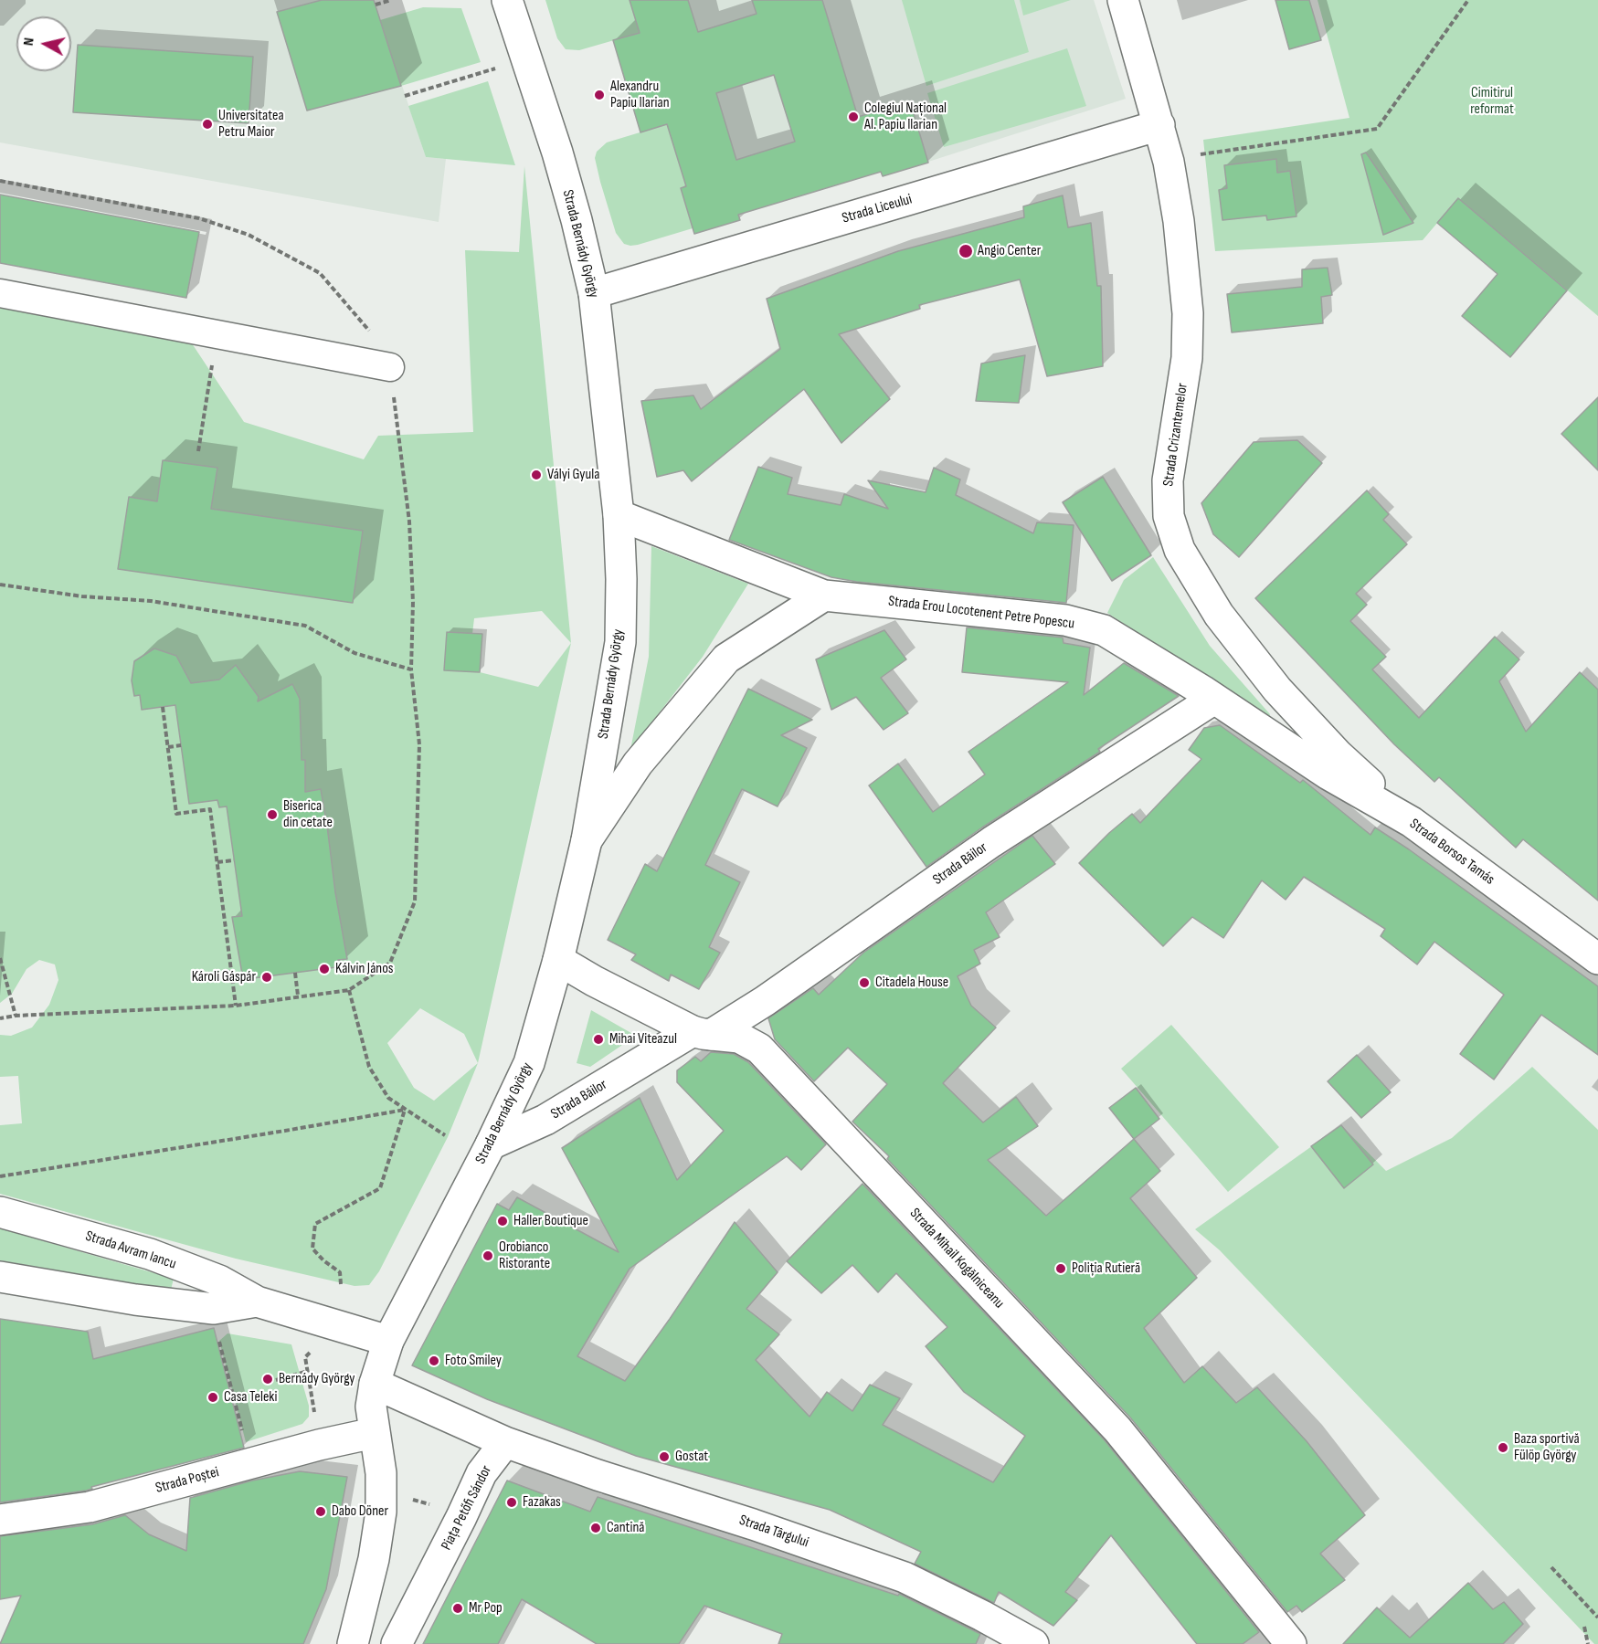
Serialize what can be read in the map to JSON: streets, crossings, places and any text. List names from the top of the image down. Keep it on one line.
{"streets":{"street":["Strada Liceului","Strada Bernády György","Strada Crizantemelor","Strada Erou Locotenent Petre Popescu","Strada Borsos Tamás","Strada Băilor","Strada Avram Iancu","Strada Mihail Kogălniceanu","Strada Poștei","Piața Petőfi Sándor","Strada Târgului"]},"crossings":[["Strada Liceului","Strada Bernády György"],["Strada Liceului","Strada Crizantemelor"],["Strada Bernády György","Strada Erou Locotenent Petre Popescu"],["Strada Bernády György","Strada Băilor"],["Strada Bernády György","Strada Avram Iancu"],["Strada Bernády György","Strada Mihail Kogălniceanu"],["Strada Crizantemelor","Strada Borsos Tamás"],["Strada Erou Locotenent Petre Popescu","Strada Borsos Tamás"],["Strada Erou Locotenent Petre Popescu","Strada Băilor"],["Strada Băilor","Strada Mihail Kogălniceanu"],["Piața Petőfi Sándor","Strada Târgului"]],"parks":["Cimitirul reformat"],"places":["Alexandru Papiu Ilarian","Colegiul Național Al. Papiu Ilarian","Universitatea Petru Maior","Angio Center","Vályi Gyula","Biserica din cetate","Kálvin János","Károli Gáspár","Citadela House","Mihai Viteazul","Haller Boutique","Orobianco Ristorante","Poliția Rutieră","Foto Smiley","Bernády György","Casa Teleki","Baza sportivă Fülöp György","Gostat","Fazakas","Dabo Döner","Cantină","Mr Pop"],"north":"left"}
